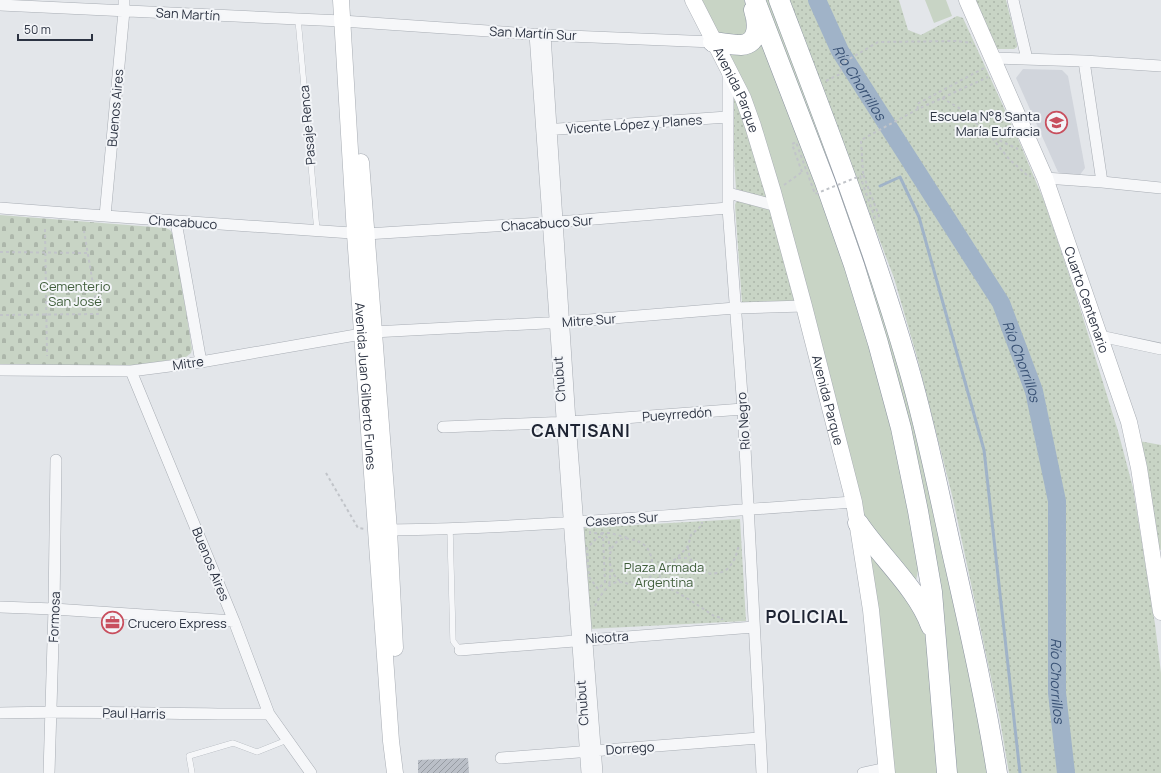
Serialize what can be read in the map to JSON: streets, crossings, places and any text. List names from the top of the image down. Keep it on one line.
{"streets":{"main road":["Avenida Parque","Cuarto Centenario","Avenida Juan Gilberto Funes"],"street":["San Martín","San Martín Sur","Buenos Aires","Vicente López y Planes","Chacabuco","Chacabuco Sur","Mitre Sur","Mitre","Chubut","Pueyrredón","Río Negro","Caseros Sur","Formosa","Nicotra","Paul Harris","Dorrego"],"lane":["Pasaje Renca"]},"crossings":[["San Martín","San Martín Sur"],["San Martín","Buenos Aires"],["San Martín","Pasaje Renca"],["San Martín","Avenida Juan Gilberto Funes"],["San Martín Sur","Avenida Parque"],["San Martín Sur","Chubut"],["San Martín Sur","Avenida Juan Gilberto Funes"],["Avenida Parque","Mitre Sur"],["Avenida Parque","Río Negro"],["Avenida Parque","Caseros Sur"],["Buenos Aires","Chacabuco"],["Buenos Aires","Mitre"],["Buenos Aires","Paul Harris"],["Vicente López y Planes","Chubut"],["Vicente López y Planes","Río Negro"],["Pasaje Renca","Chacabuco"],["Chacabuco","Chacabuco Sur"],["Chacabuco","Avenida Juan Gilberto Funes"],["Chacabuco Sur","Chubut"],["Chacabuco Sur","Avenida Juan Gilberto Funes"],["Chacabuco Sur","Río Negro"],["Mitre Sur","Mitre"],["Mitre Sur","Chubut"],["Mitre Sur","Avenida Juan Gilberto Funes"],["Mitre Sur","Río Negro"],["Mitre","Avenida Juan Gilberto Funes"],["Chubut","Pueyrredón"],["Chubut","Caseros Sur"],["Chubut","Nicotra"],["Chubut","Dorrego"],["Avenida Juan Gilberto Funes","Caseros Sur"],["Pueyrredón","Río Negro"],["Río Negro","Caseros Sur"],["Río Negro","Nicotra"],["Río Negro","Dorrego"],["Formosa","Paul Harris"]],"districts":["CANTISANI","POLICIAL"],"water":["Río Chorrillos"],"parks":["Cementerio San José","Plaza Armada Argentina"],"places":{"school or university":["Escuela N°8 Santa María Eufracia"],"office":["Crucero Express"]},"scale_bar":"50 m"}
